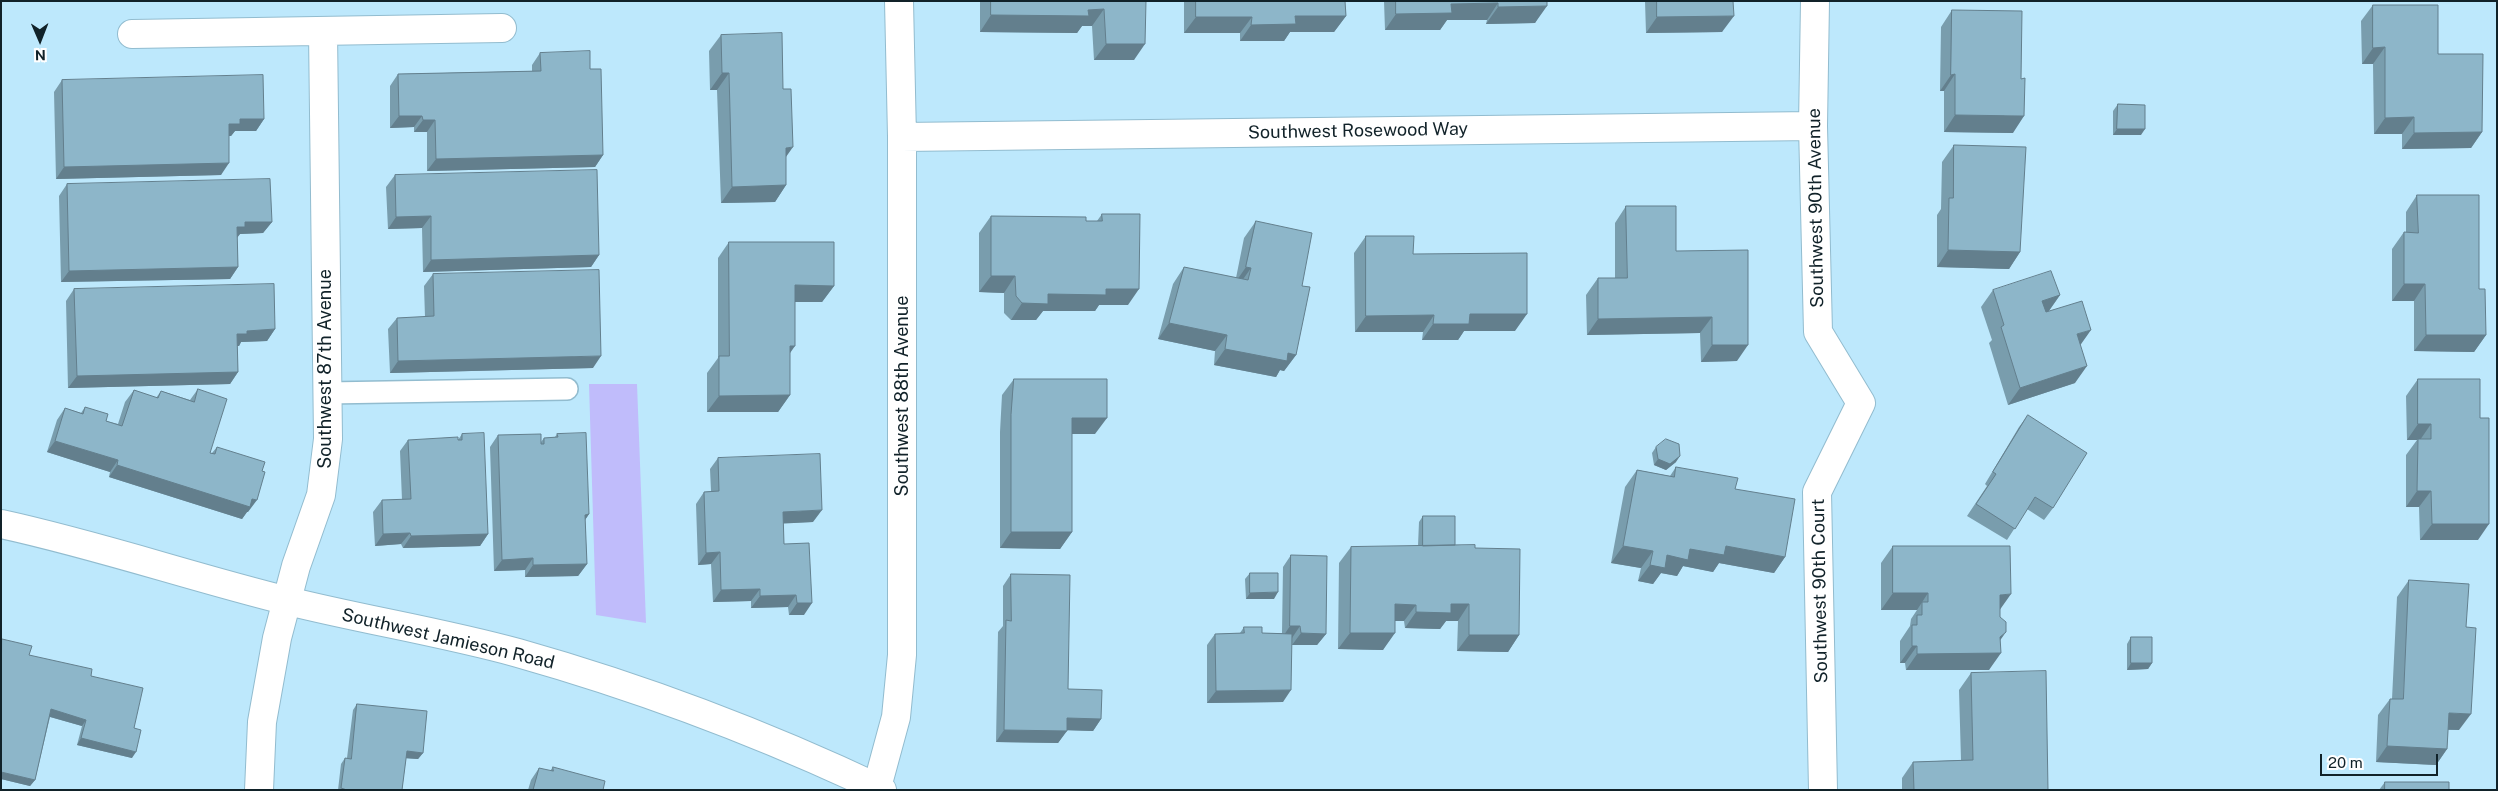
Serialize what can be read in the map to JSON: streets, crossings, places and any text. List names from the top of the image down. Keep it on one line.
{"streets":{"street":["Southwest Rosewood Way","Southwest 90th Avenue","Southwest 87th Avenue","Southwest 88th Avenue","Southwest 90th Court","Southwest Jamieson Road"]},"crossings":[["Southwest Rosewood Way","Southwest 90th Avenue"],["Southwest Rosewood Way","Southwest 88th Avenue"],["Southwest 90th Avenue","Southwest 90th Court"],["Southwest 87th Avenue","Southwest Jamieson Road"],["Southwest 88th Avenue","Southwest Jamieson Road"]],"scale_bar":"20 m","north":"bottom"}
